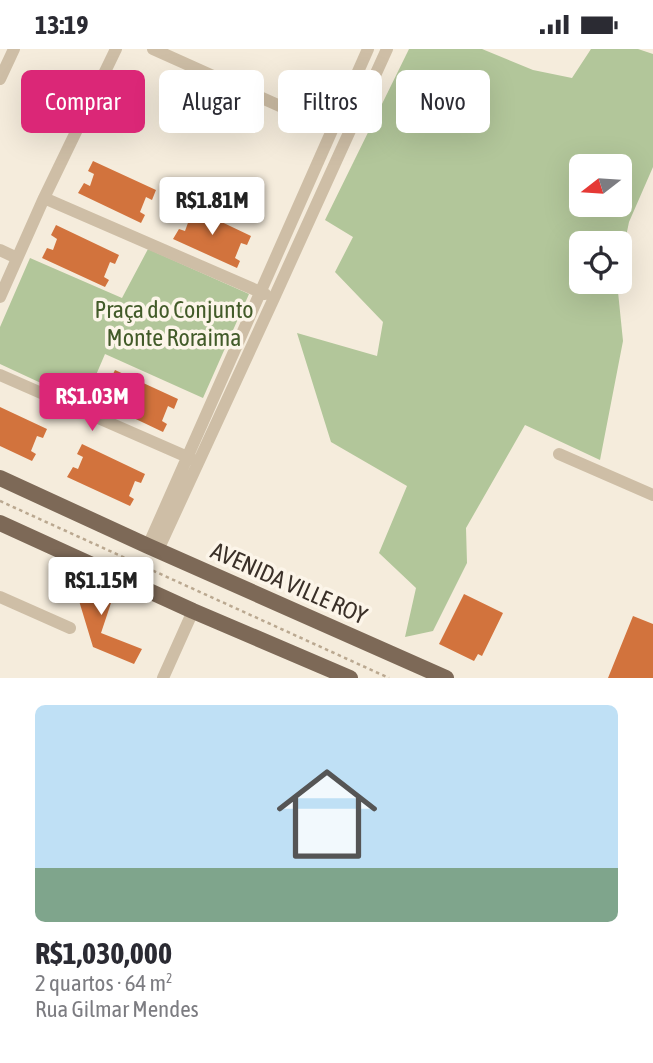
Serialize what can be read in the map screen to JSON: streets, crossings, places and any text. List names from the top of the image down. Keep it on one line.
{"streets":{"main road":["AVENIDA VILLE ROY"]},"parks":["Praça do Conjunto Monte Roraima"],"north":"left","page":{"status":"13:19","chip":["Comprar","Alugar","Filtros","Novo"],"price":["R$1.81M","R$1.03M","R$1.15M"],"list":[{"name":"R$1,030,000","note":"2 quartos · 64 m² · Rua Gilmar Mendes"}]}}
